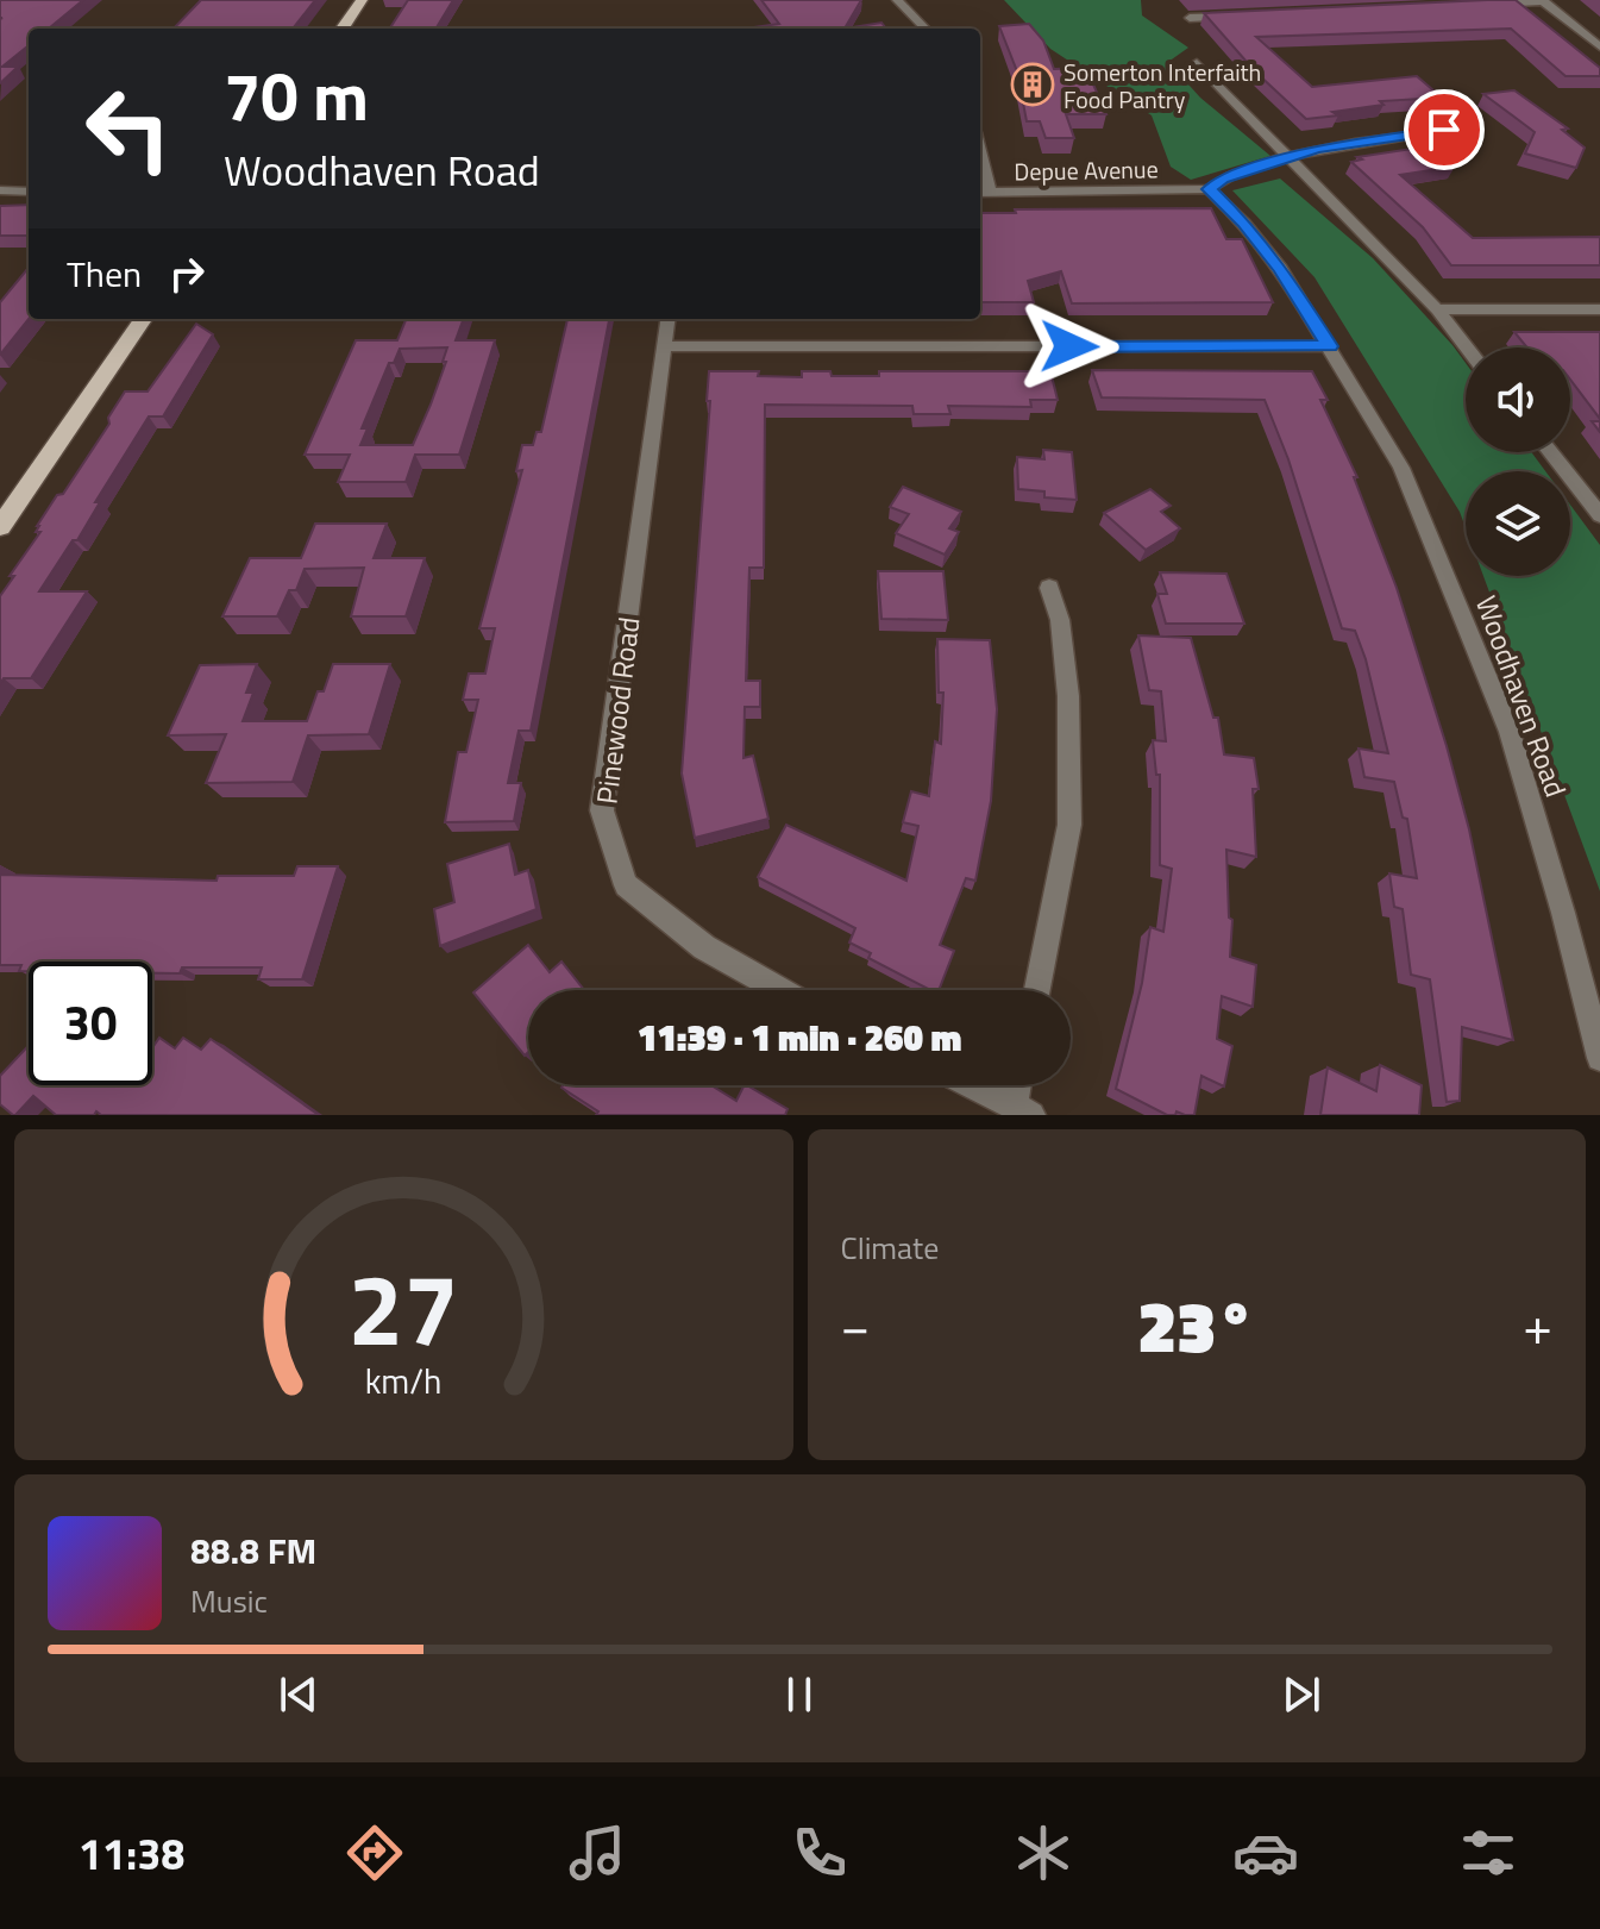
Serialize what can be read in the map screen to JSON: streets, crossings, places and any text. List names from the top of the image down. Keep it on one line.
{"streets":{"street":["Depue Avenue","Woodhaven Road","Pinewood Road"]},"crossings":[["Depue Avenue","Woodhaven Road"]],"places":{"building":["Somerton Interfaith Food Pantry"]},"page":{"turn":["70 m","Woodhaven Road"],"then":"Then","limit":"30","trip":"11:39 · 1 min · 260 m","tile":"Climate","heat":["−","23°","+"],"song":["88.8 FM","Music"],"tabs":"11:38","gauge":["27","km/h"]}}
